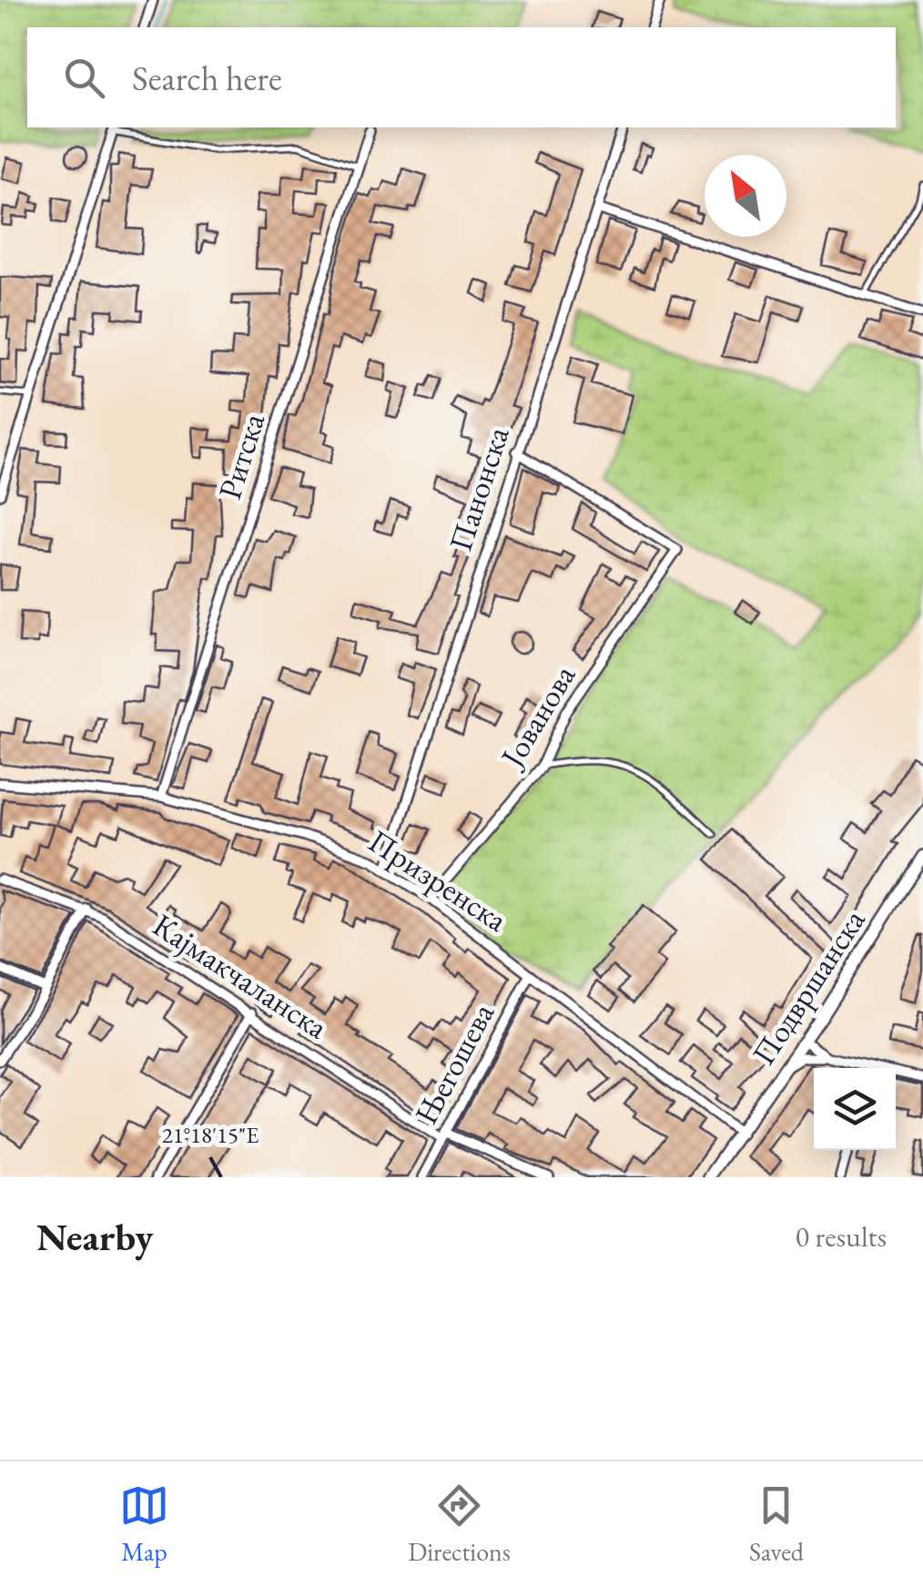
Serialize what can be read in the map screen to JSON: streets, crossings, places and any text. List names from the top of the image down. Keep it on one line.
{"streets":{"street":["Ритска","Панонска","Јованова","Призренска","Кајмакчаланска","Подвршанска","Његошева"]},"crossings":[["Ритска","Призренска"],["Панонска","Јованова"],["Панонска","Призренска"],["Јованова","Призренска"],["Призренска","Подвршанска"],["Призренска","Његошева"],["Кајмакчаланска","Његошева"]],"north":"top left","page":{"search":"Search here","heading":["Nearby","0 results"],"nav":["Map","Directions","Saved"]},"coordinates":["21°18'15\"E"]}
